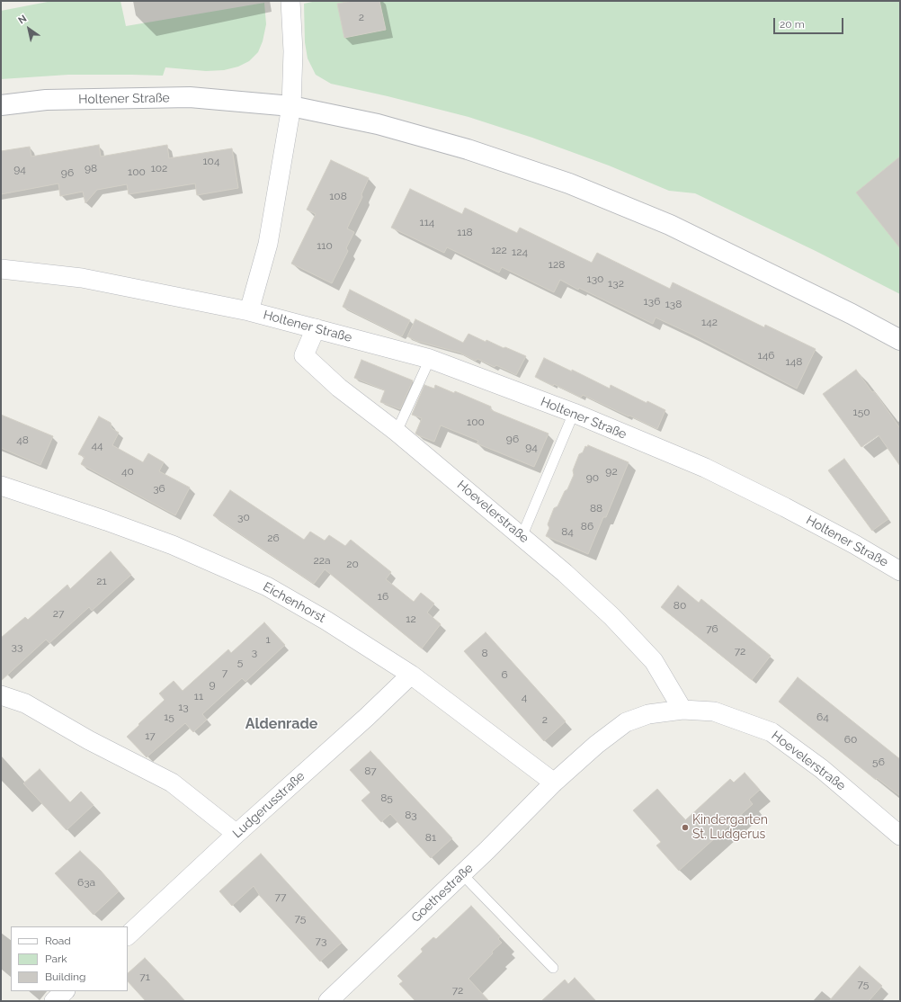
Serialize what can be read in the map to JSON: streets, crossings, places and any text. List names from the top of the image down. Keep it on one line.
{"streets":{"street":["Holtener Straße","Hoevelerstraße","Eichenhorst","Ludgerusstraße","Goethestraße"]},"crossings":[["Holtener Straße","Hoevelerstraße"],["Hoevelerstraße","Eichenhorst"],["Hoevelerstraße","Goethestraße"],["Eichenhorst","Ludgerusstraße"],["Eichenhorst","Goethestraße"]],"districts":["Aldenrade"],"places":["Kindergarten St. Ludgerus"],"house_numbers":["2","104","98","102","94","100","96","108","114","118","110","122","124","128","130","132","136","138","142","146","148","150","100","96","48","44","94","40","92","90","36","88","30","86","84","26","22a","20","21","16","80","27","12","76","1","33","72","3","8","5","7","6","9","11","4","13","15","64","2","17","60","56","87","85","83","81","63a","77","75","73","71","75","72"],"legend":["Road","Park","Building"],"scale_bar":"20 m","north":"top left"}
